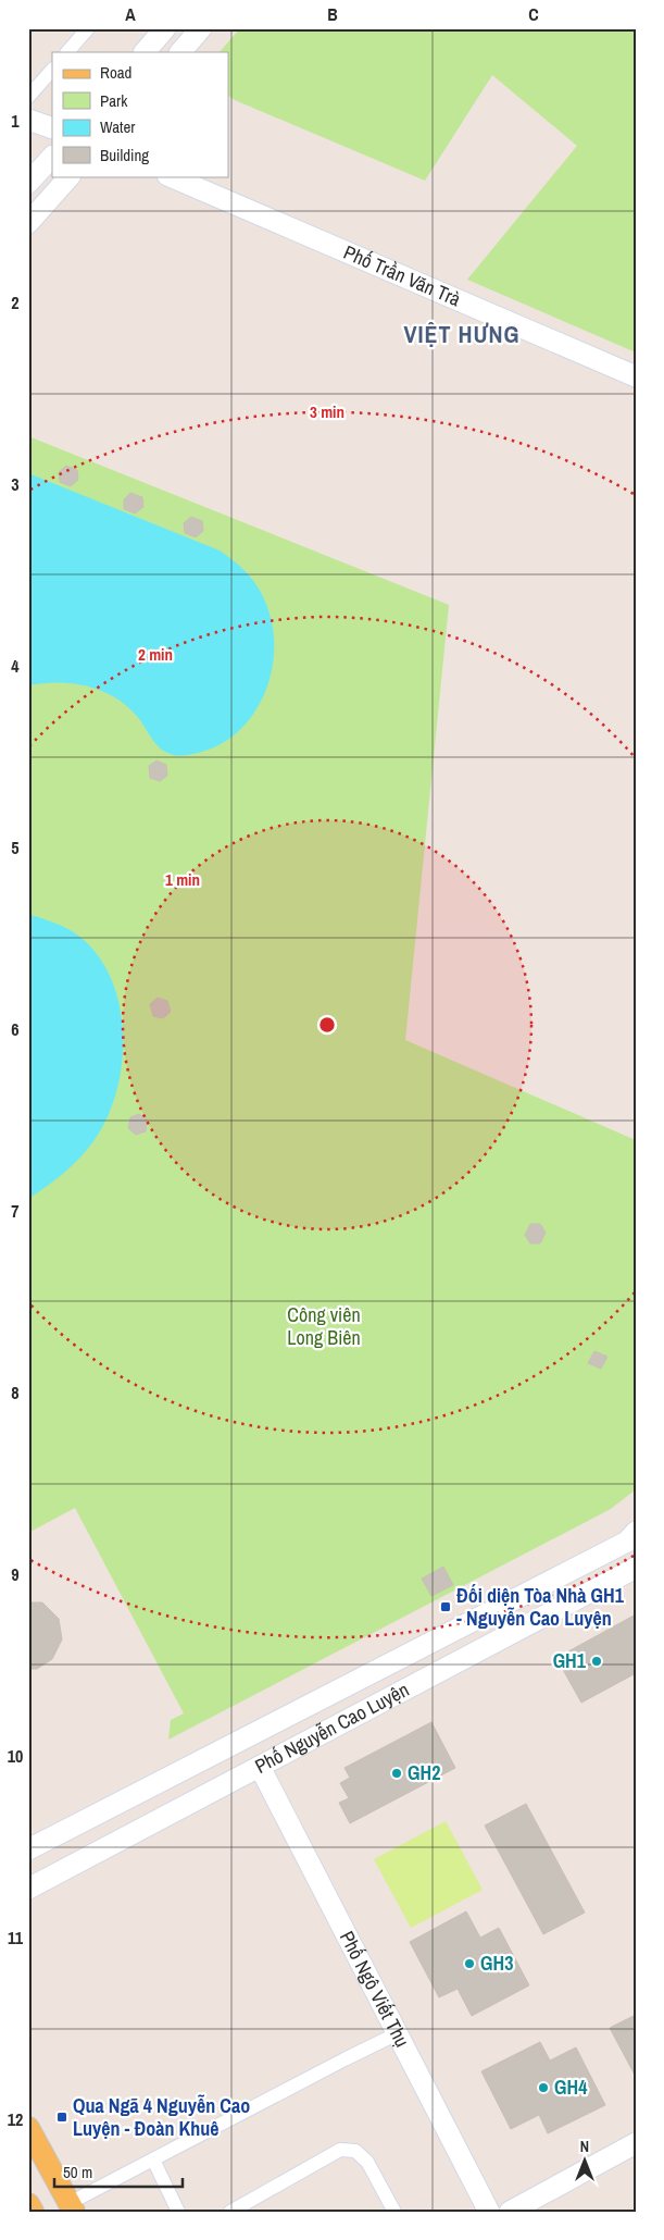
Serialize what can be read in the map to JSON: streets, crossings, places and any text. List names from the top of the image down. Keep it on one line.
{"streets":{"street":["Phố Trần Văn Trà","Phố Nguyễn Cao Luyện","Phố Ngô Viết Thụ"]},"crossings":[["Phố Nguyễn Cao Luyện","Phố Ngô Viết Thụ"]],"districts":["VIỆT HƯNG"],"parks":["Công viên Long Biên"],"places":{"transit":["Đối diện Tòa Nhà GH1 - Nguyễn Cao Luyện","Qua Ngã 4 Nguyễn Cao Luyện - Đoàn Khuê"],"other":["GH1","GH2","GH3","GH4"]},"legend":["Road","Park","Water","Building"],"scale_bar":"50 m","north":"top","grid":{"columns":["A","B","C"],"rows":["1","2","3","4","5","6","7","8","9","10","11","12"]},"rings":["3 min","2 min","1 min"]}
